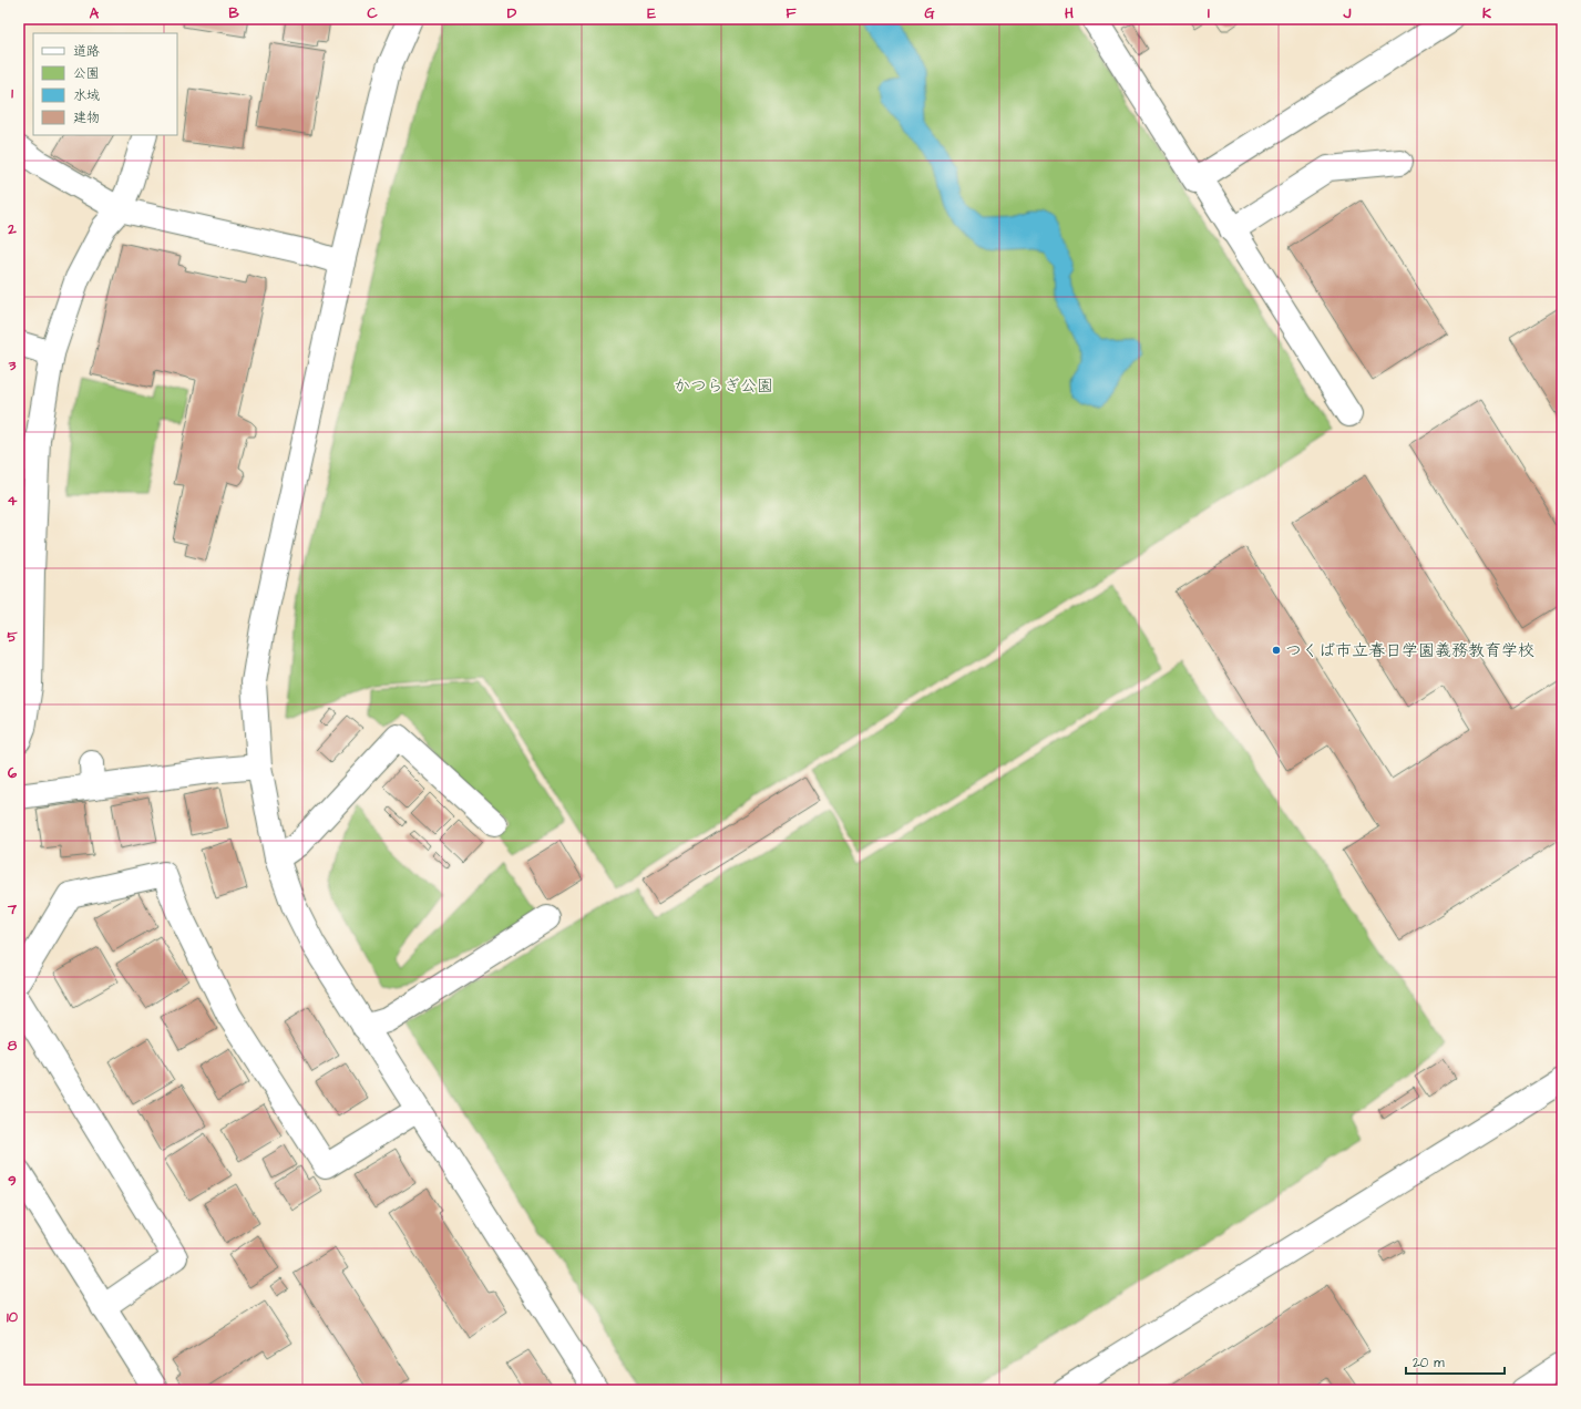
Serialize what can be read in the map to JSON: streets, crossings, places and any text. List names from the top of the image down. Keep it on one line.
{"parks":["かつらぎ公園"],"places":["つくば市立春日学園義務教育学校"],"legend":["道路","公園","水域","建物"],"scale_bar":"20 m","grid":{"columns":["A","B","C","D","E","F","G","H","I","J","K"],"rows":["1","2","3","4","5","6","7","8","9","10"]}}
